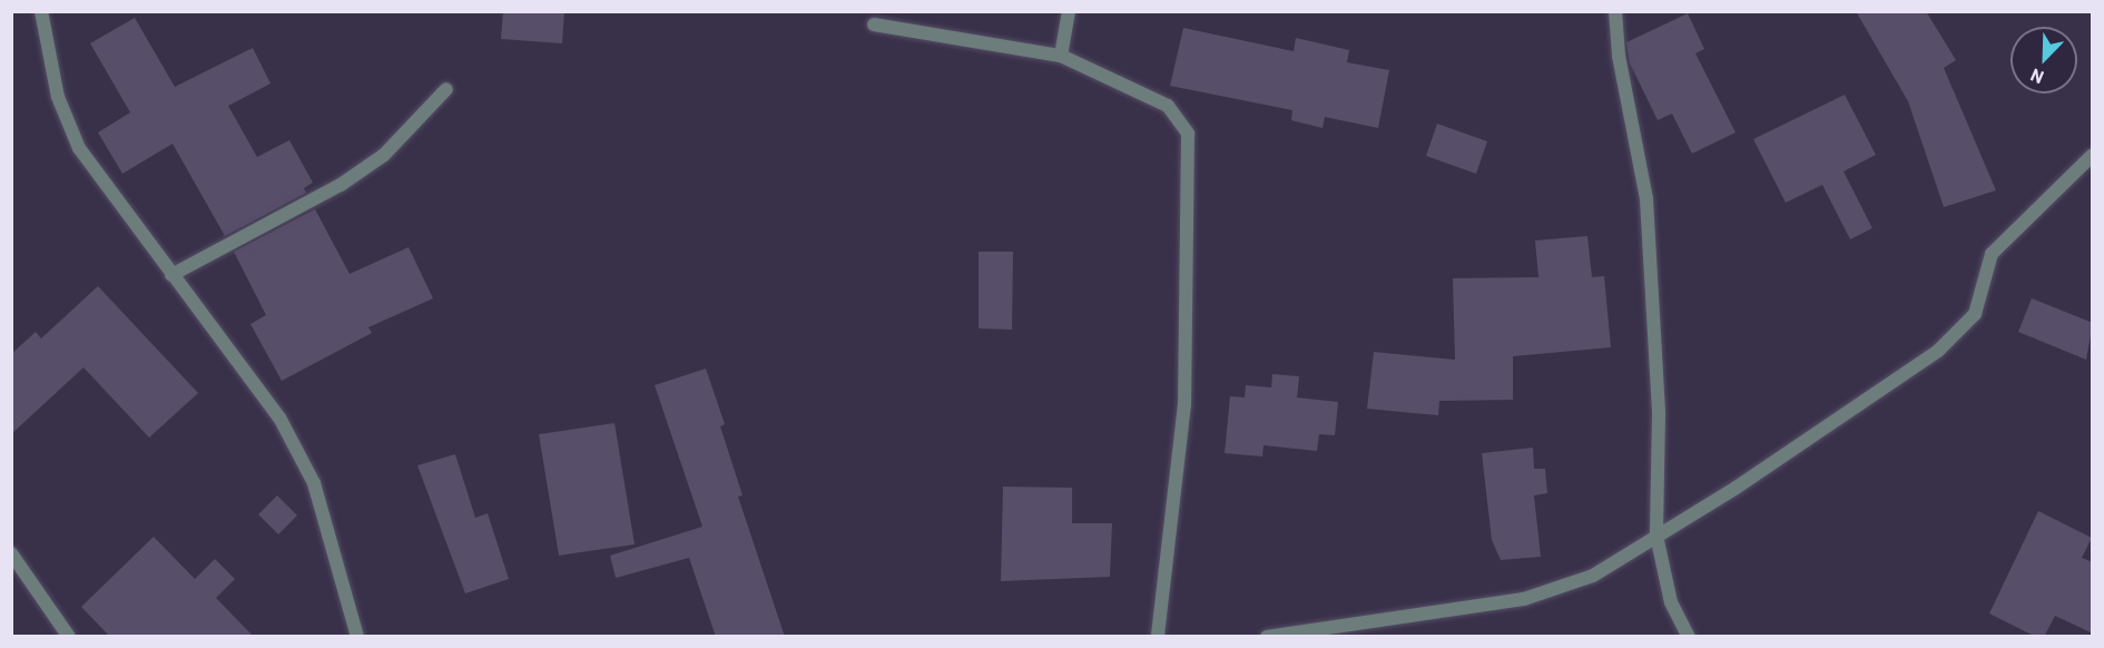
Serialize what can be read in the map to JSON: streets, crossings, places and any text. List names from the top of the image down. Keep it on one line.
{"north":"bottom left"}
